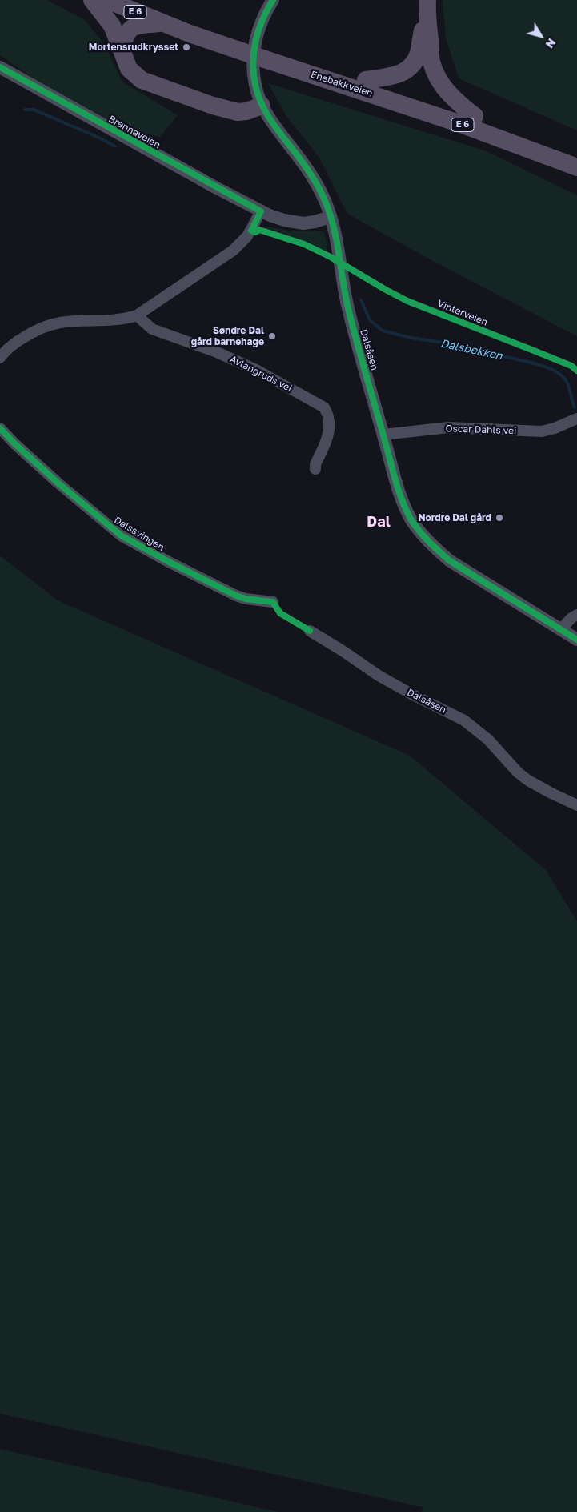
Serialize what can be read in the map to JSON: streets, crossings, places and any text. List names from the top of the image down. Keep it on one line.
{"streets":{"highway":["E 6","Enebakkveien"],"street":["Brennaveien","Dalsåsen","Avlangruds vei","Oscar Dahls vei","Dalssvingen"],"cycle path":["Vinterveien"]},"crossings":[["E 6","Enebakkveien"],["E 6","Dalsåsen"],["Brennaveien","Dalsåsen"],["Dalsåsen","Oscar Dahls vei"]],"districts":["Dal"],"water":["Dalsbekken"],"places":["Mortensrudkrysset","Søndre Dal gård barnehage","Nordre Dal gård"],"north":"bottom right"}
